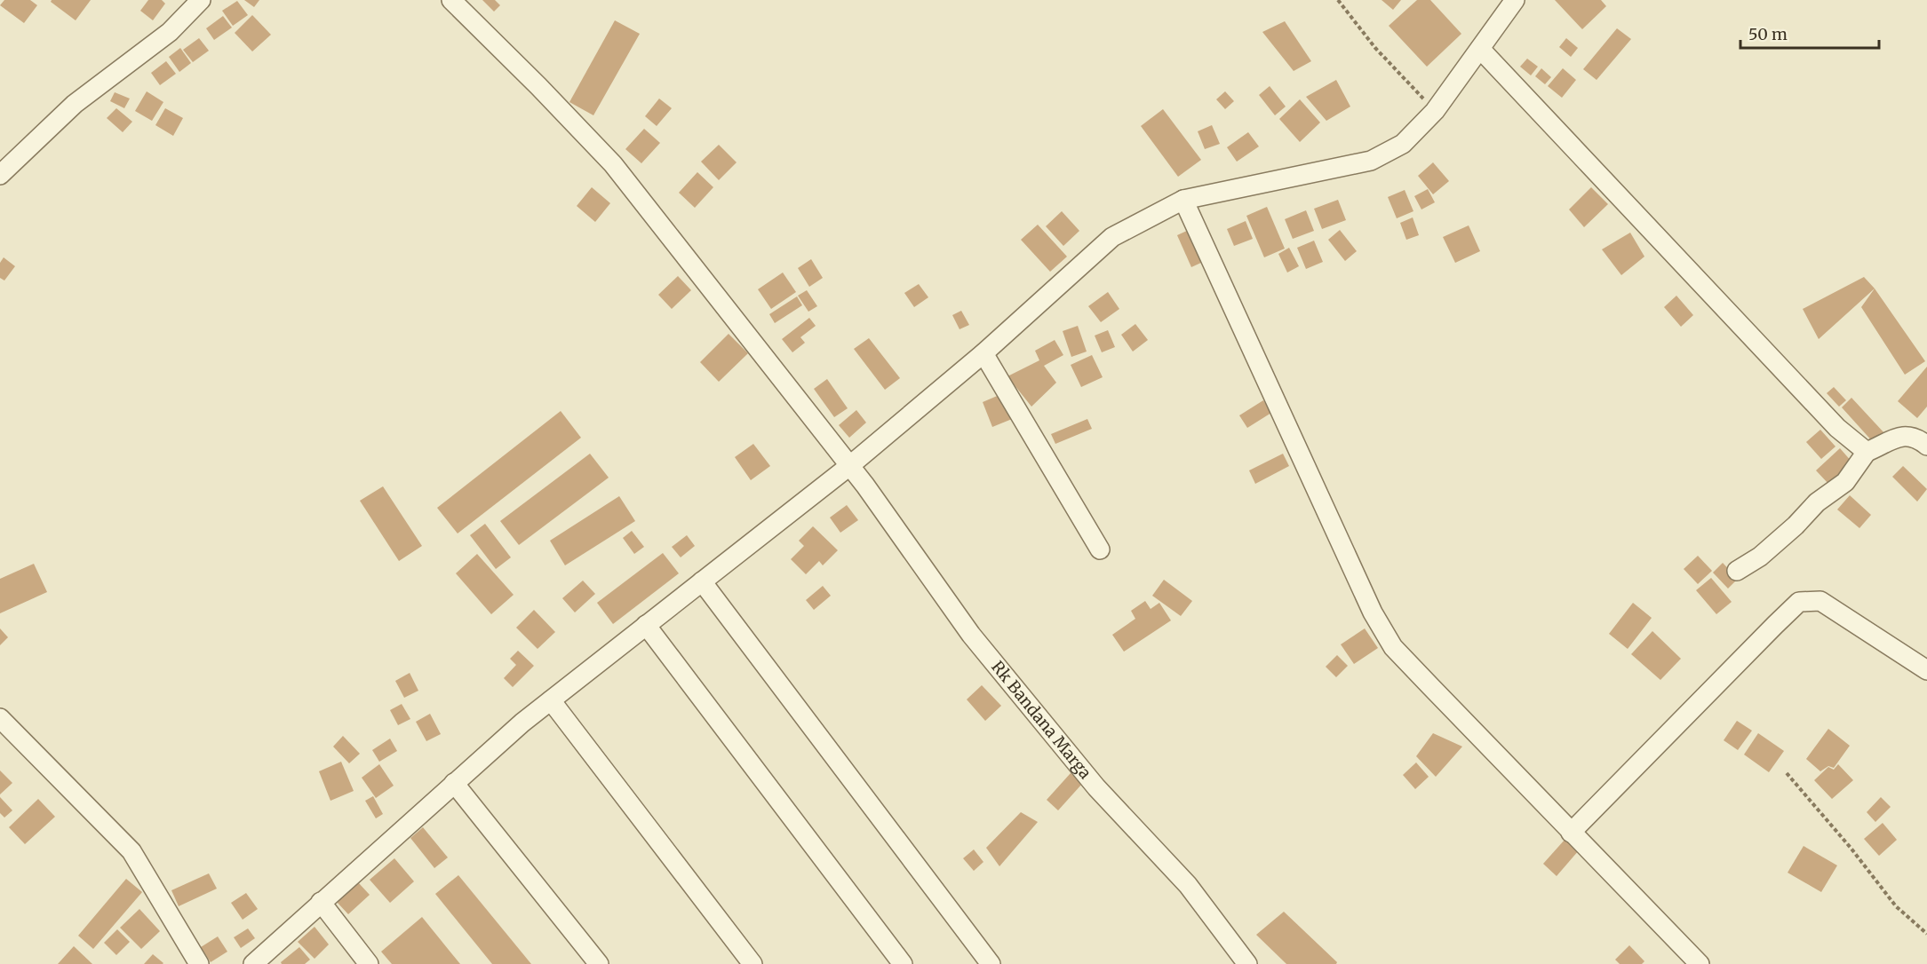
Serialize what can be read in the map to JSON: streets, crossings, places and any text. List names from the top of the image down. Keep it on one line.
{"streets":{"street":["Rk Bandana Marga"]},"scale_bar":"50 m"}
